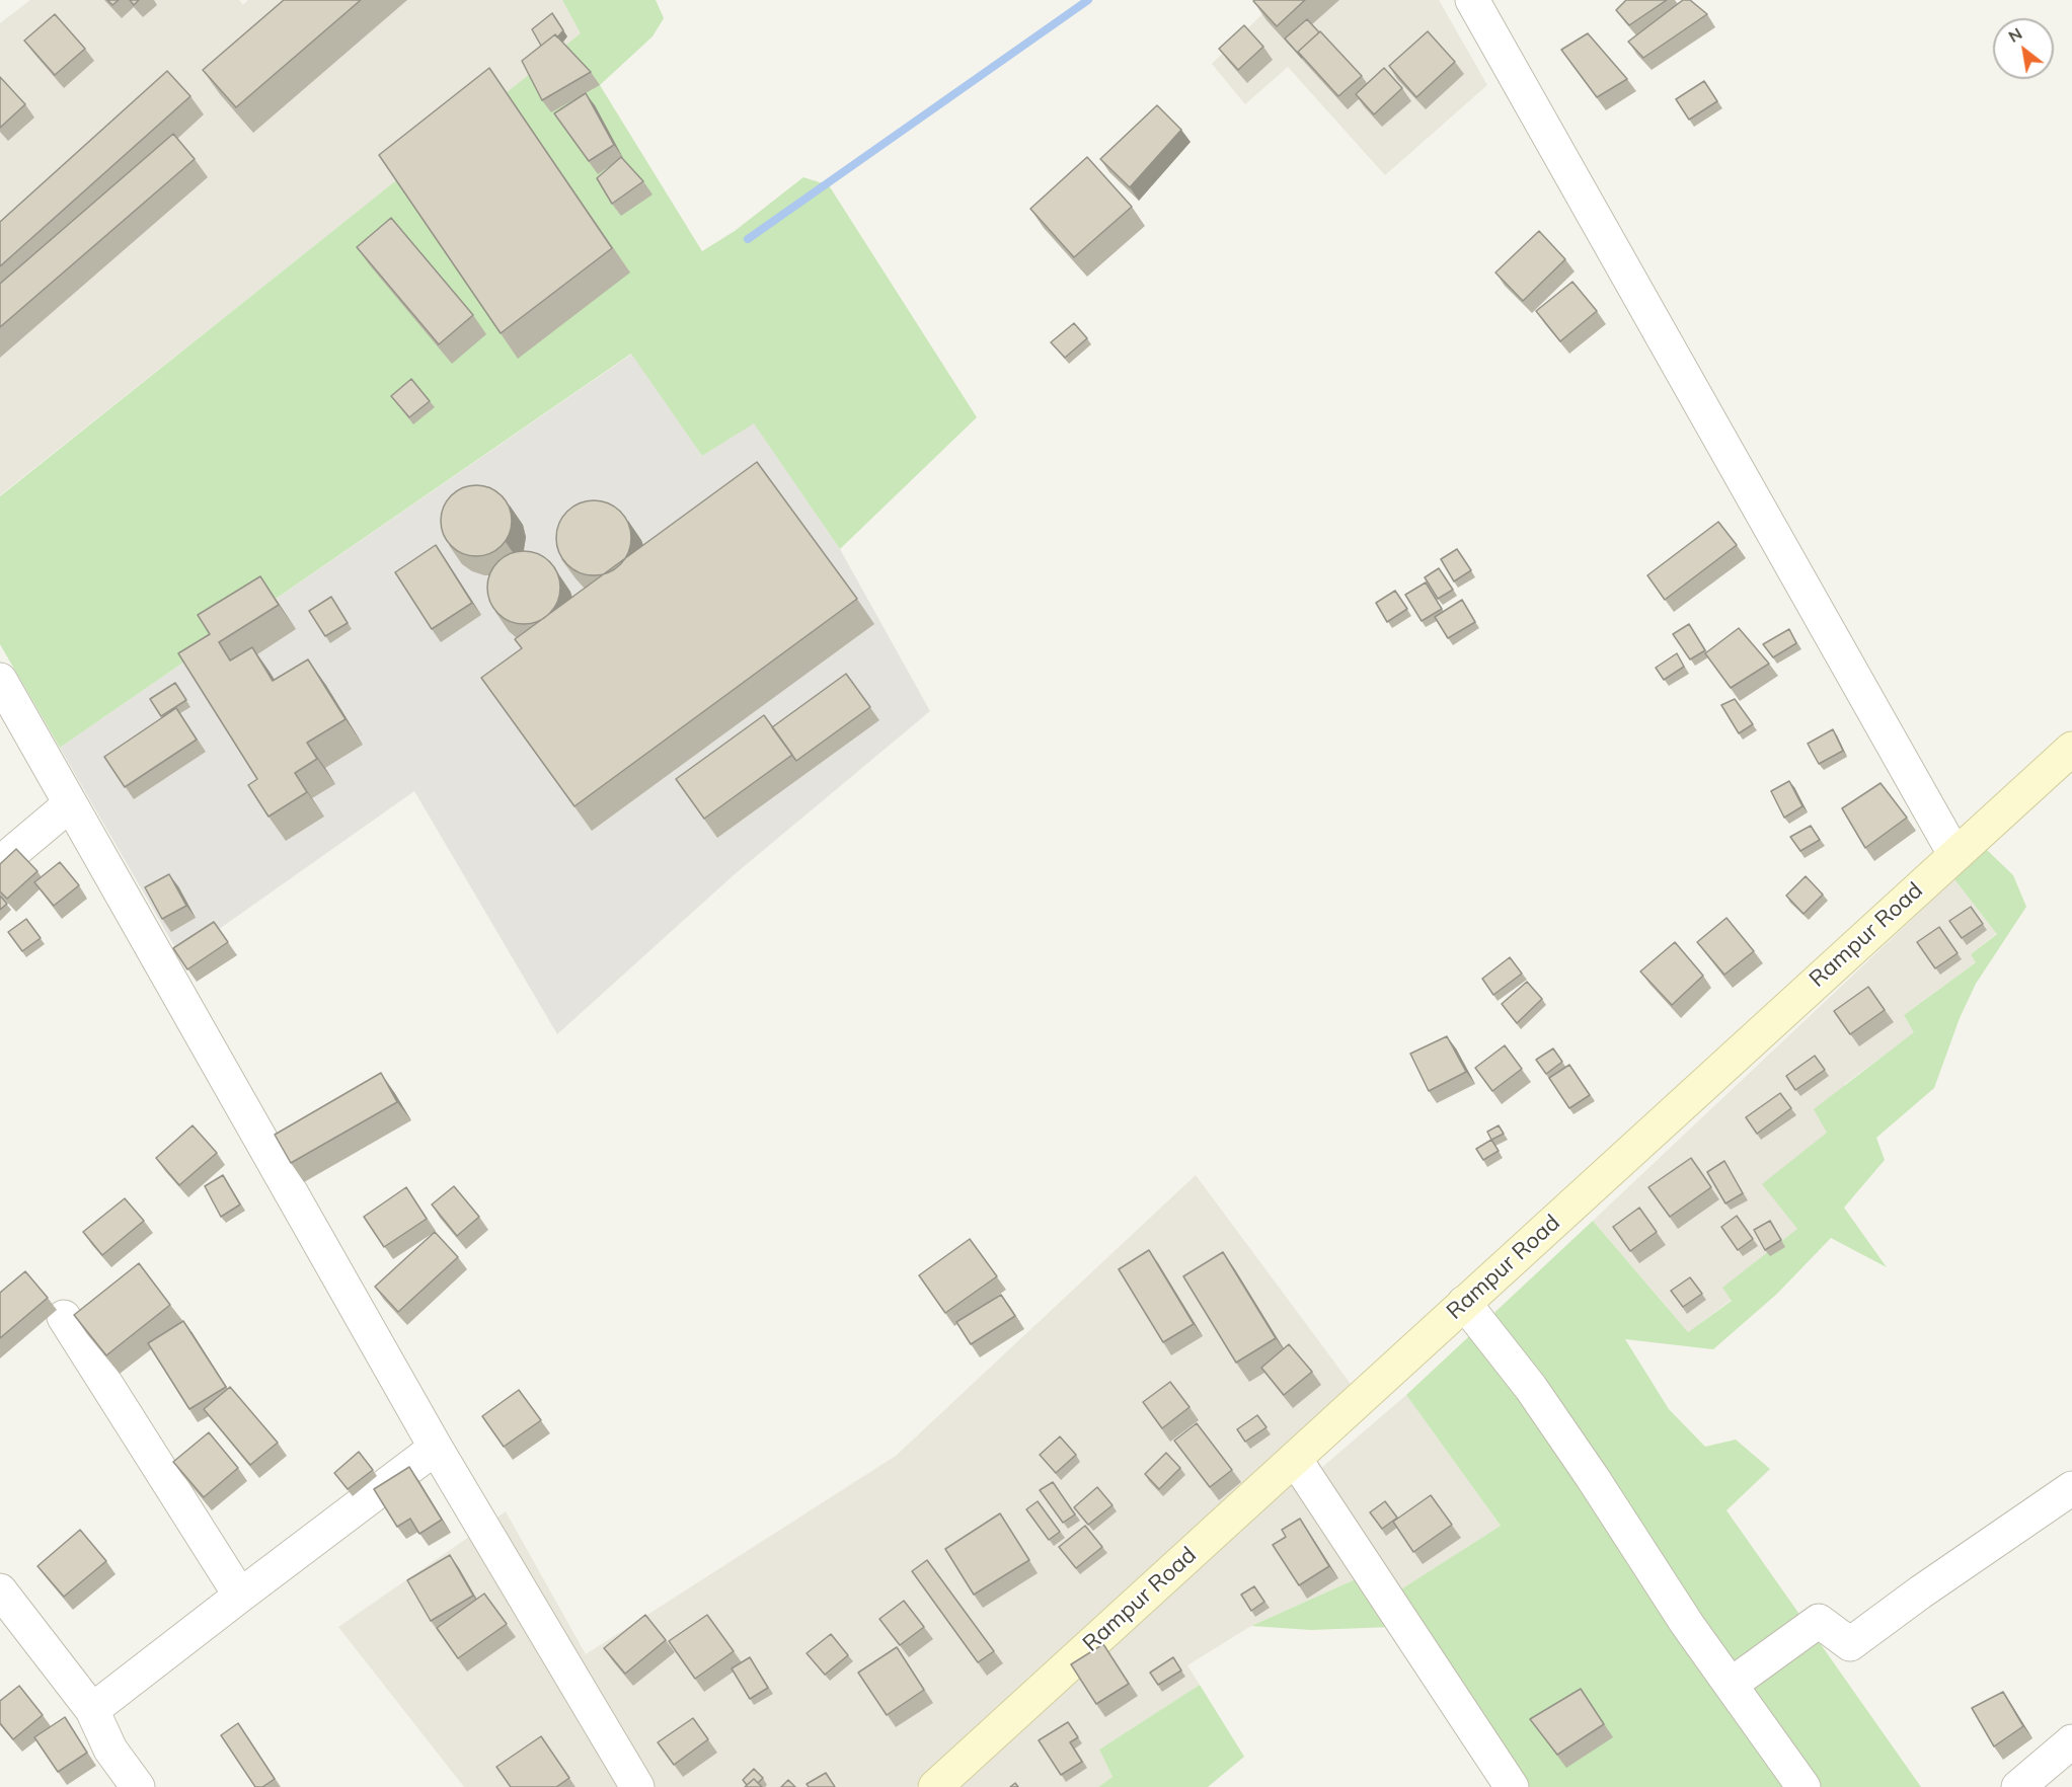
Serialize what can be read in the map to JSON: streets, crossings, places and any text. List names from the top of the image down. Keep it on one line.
{"streets":{"main road":["Rampur Road"]},"north":"top left"}
